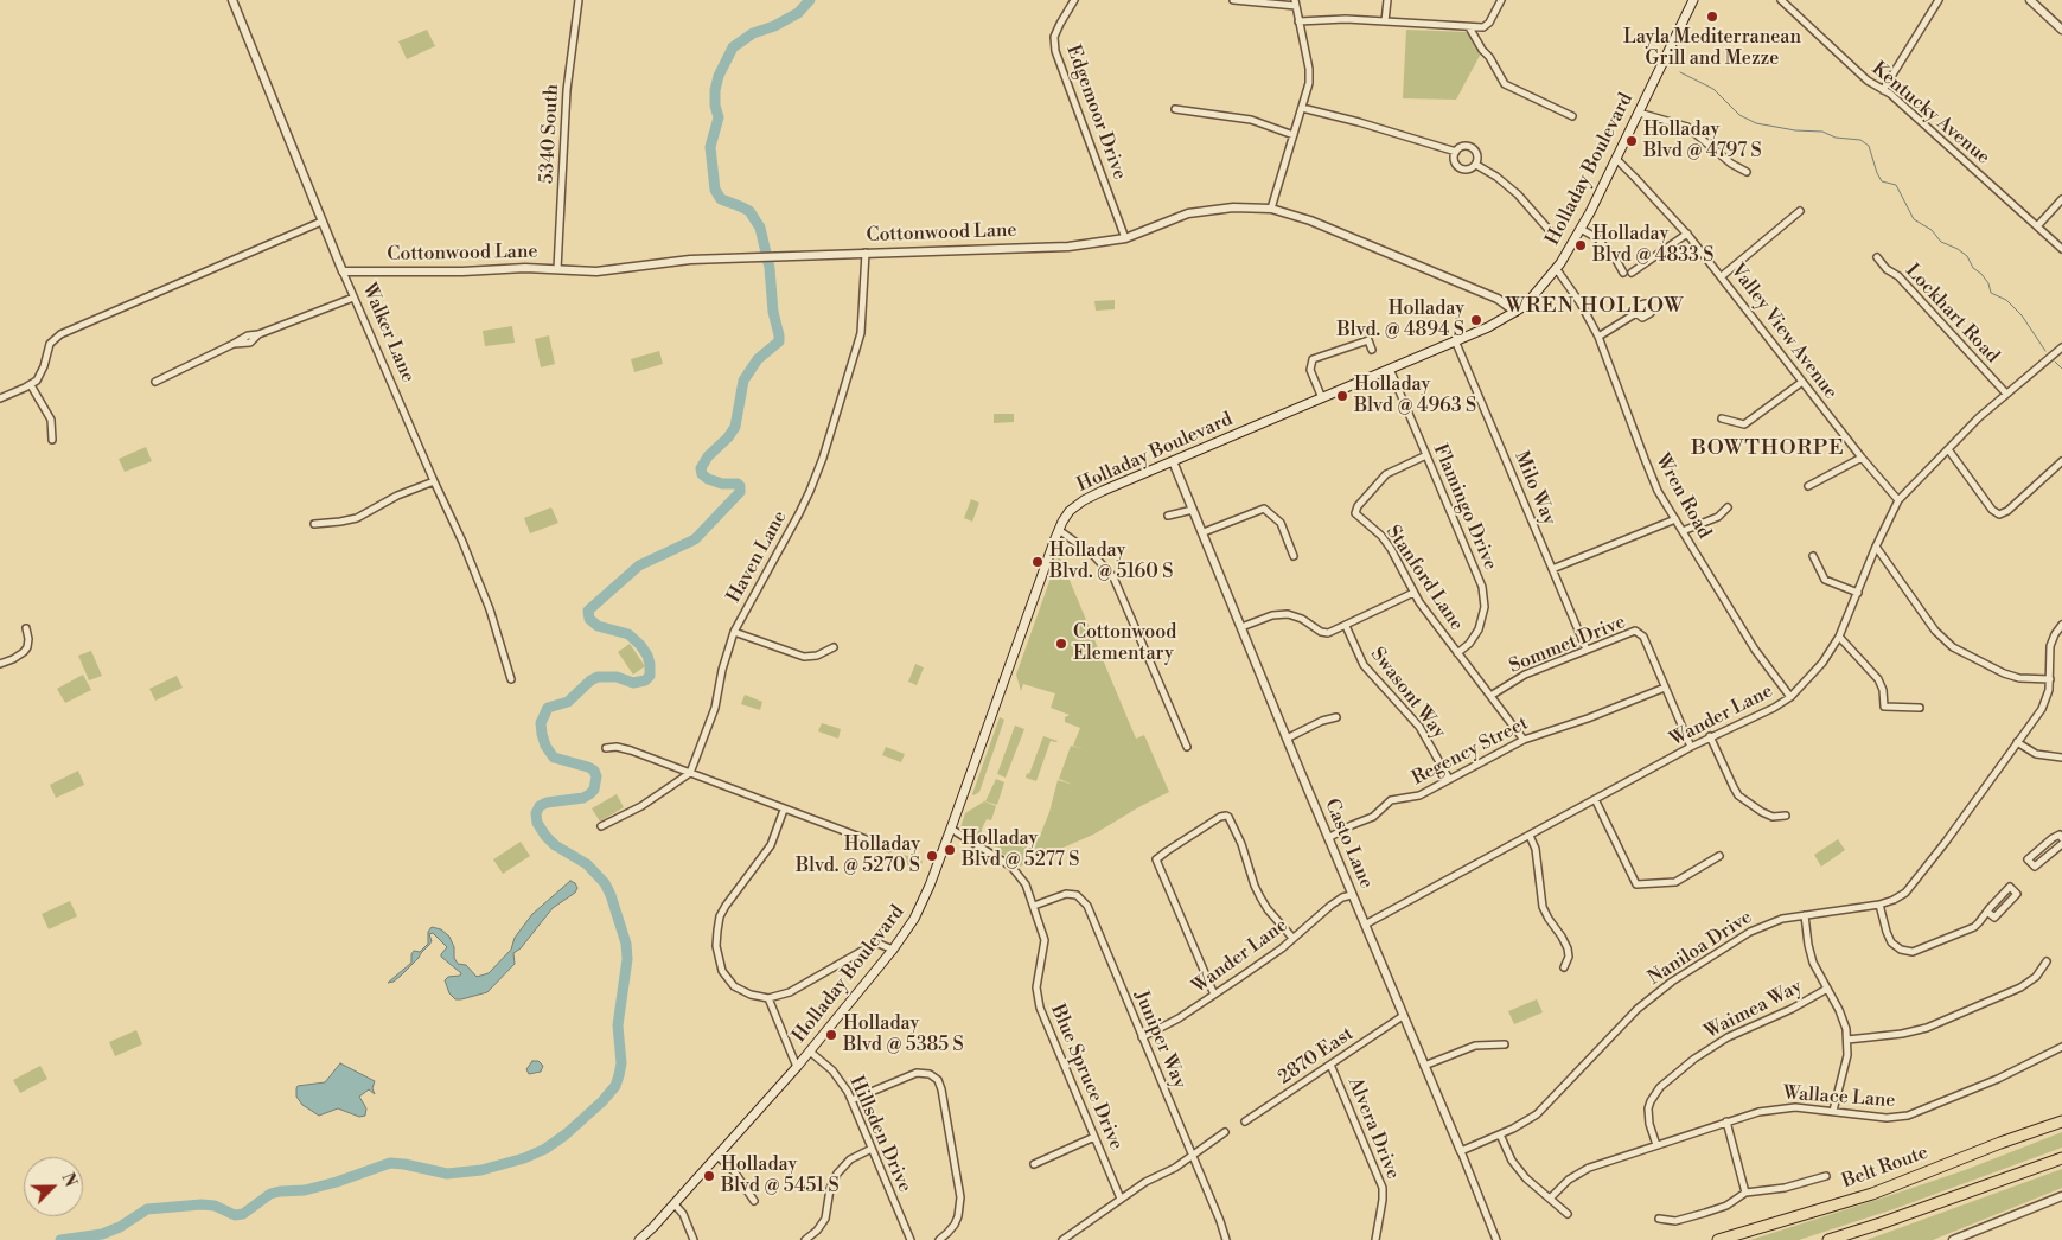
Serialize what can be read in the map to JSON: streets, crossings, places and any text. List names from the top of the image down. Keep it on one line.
{"streets":{"highway":["Belt Route"],"main road":["Holladay Boulevard"],"street":["Edgemoor Drive","Kentucky Avenue","5340 South","Cottonwood Lane","Lockhart Road","Valley View Avenue","Walker Lane","Milo Way","Wren Road","Flamingo Drive","Haven Lane","Stanford Lane","Sommet Drive","Swasont Way","Wander Lane","Regency Street","Casto Lane","Naniloa Drive","Waimea Way","Juniper Way","2870 East","Blue Spruce Drive","Wallace Lane","Alvera Drive","Hillsden Drive"]},"crossings":[["Edgemoor Drive","Cottonwood Lane"],["5340 South","Cottonwood Lane"],["Holladay Boulevard","Cottonwood Lane"],["Holladay Boulevard","Valley View Avenue"],["Holladay Boulevard","Milo Way"],["Holladay Boulevard","Wren Road"],["Holladay Boulevard","Flamingo Drive"],["Holladay Boulevard","Casto Lane"],["Holladay Boulevard","Blue Spruce Drive"],["Holladay Boulevard","Hillsden Drive"],["Cottonwood Lane","Walker Lane"],["Cottonwood Lane","Haven Lane"],["Lockhart Road","Wander Lane"],["Valley View Avenue","Wander Lane"],["Milo Way","Sommet Drive"],["Wren Road","Wander Lane"],["Flamingo Drive","Stanford Lane"],["Stanford Lane","Sommet Drive"],["Stanford Lane","Regency Street"],["Sommet Drive","Wander Lane"],["Sommet Drive","Regency Street"],["Swasont Way","Regency Street"],["Wander Lane","Casto Lane"],["Wander Lane","Juniper Way"],["Regency Street","Casto Lane"],["Casto Lane","Naniloa Drive"],["Casto Lane","2870 East"],["Waimea Way","Wallace Lane"],["Juniper Way","Blue Spruce Drive"],["2870 East","Alvera Drive"]],"districts":["WREN HOLLOW","BOWTHORPE"],"places":["Layla Mediterranean Grill and Mezze","Holladay Blvd @ 4797 S","Holladay Blvd @ 4833 S","Holladay Blvd. @ 4894 S","Holladay Blvd @ 4963 S","Holladay Blvd. @ 5160 S","Cottonwood Elementary","Holladay Blvd @ 5277 S","Holladay Blvd. @ 5270 S","Holladay Blvd @ 5385 S","Holladay Blvd @ 5451 S"],"north":"top right"}
